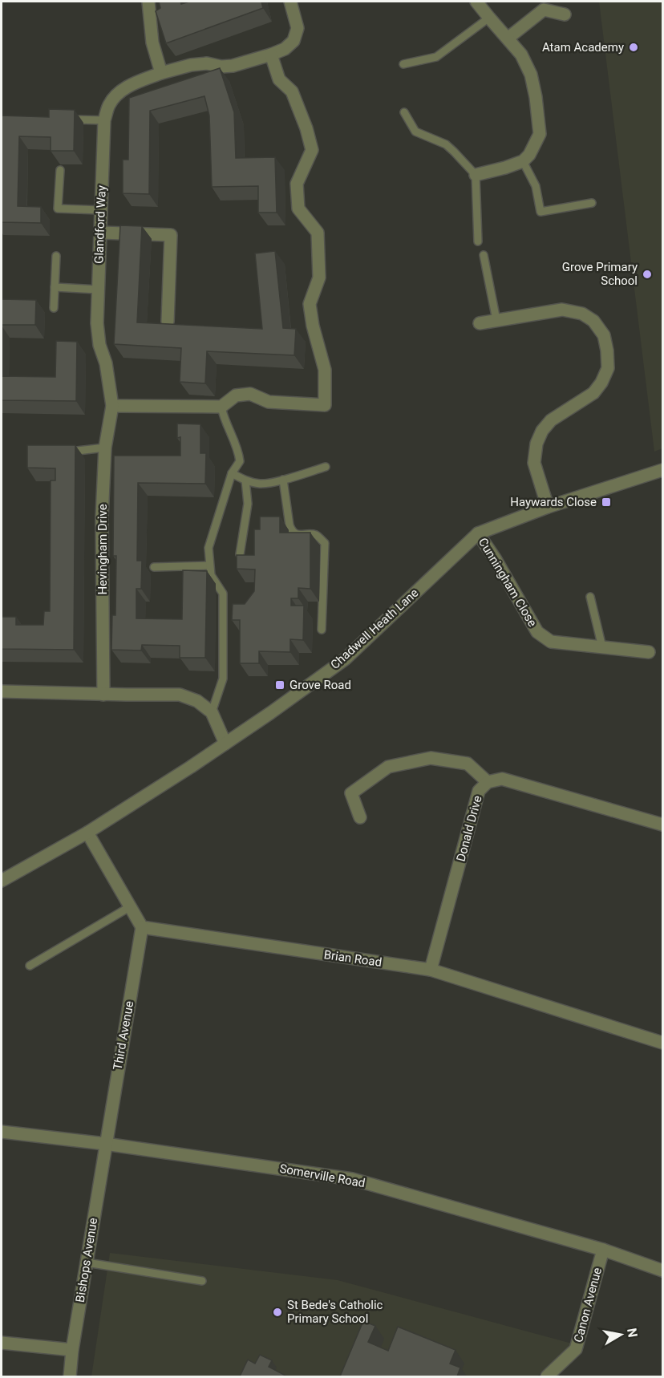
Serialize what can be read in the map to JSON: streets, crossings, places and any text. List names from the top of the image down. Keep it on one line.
{"streets":{"street":["Glandford Way","Hevingham Drive","Cunningham Close","Chadwell Heath Lane","Donald Drive","Brian Road","Third Avenue","Somerville Road","Bishops Avenue","Canon Avenue"]},"crossings":[["Glandford Way","Hevingham Drive"],["Cunningham Close","Chadwell Heath Lane"],["Donald Drive","Brian Road"],["Brian Road","Third Avenue"],["Third Avenue","Somerville Road"],["Third Avenue","Bishops Avenue"],["Somerville Road","Bishops Avenue"],["Somerville Road","Canon Avenue"]],"places":{"other":["Atam Academy","Grove Primary School","St Bede's Catholic Primary School"],"transit":["Haywards Close","Grove Road"]},"north":"right"}
